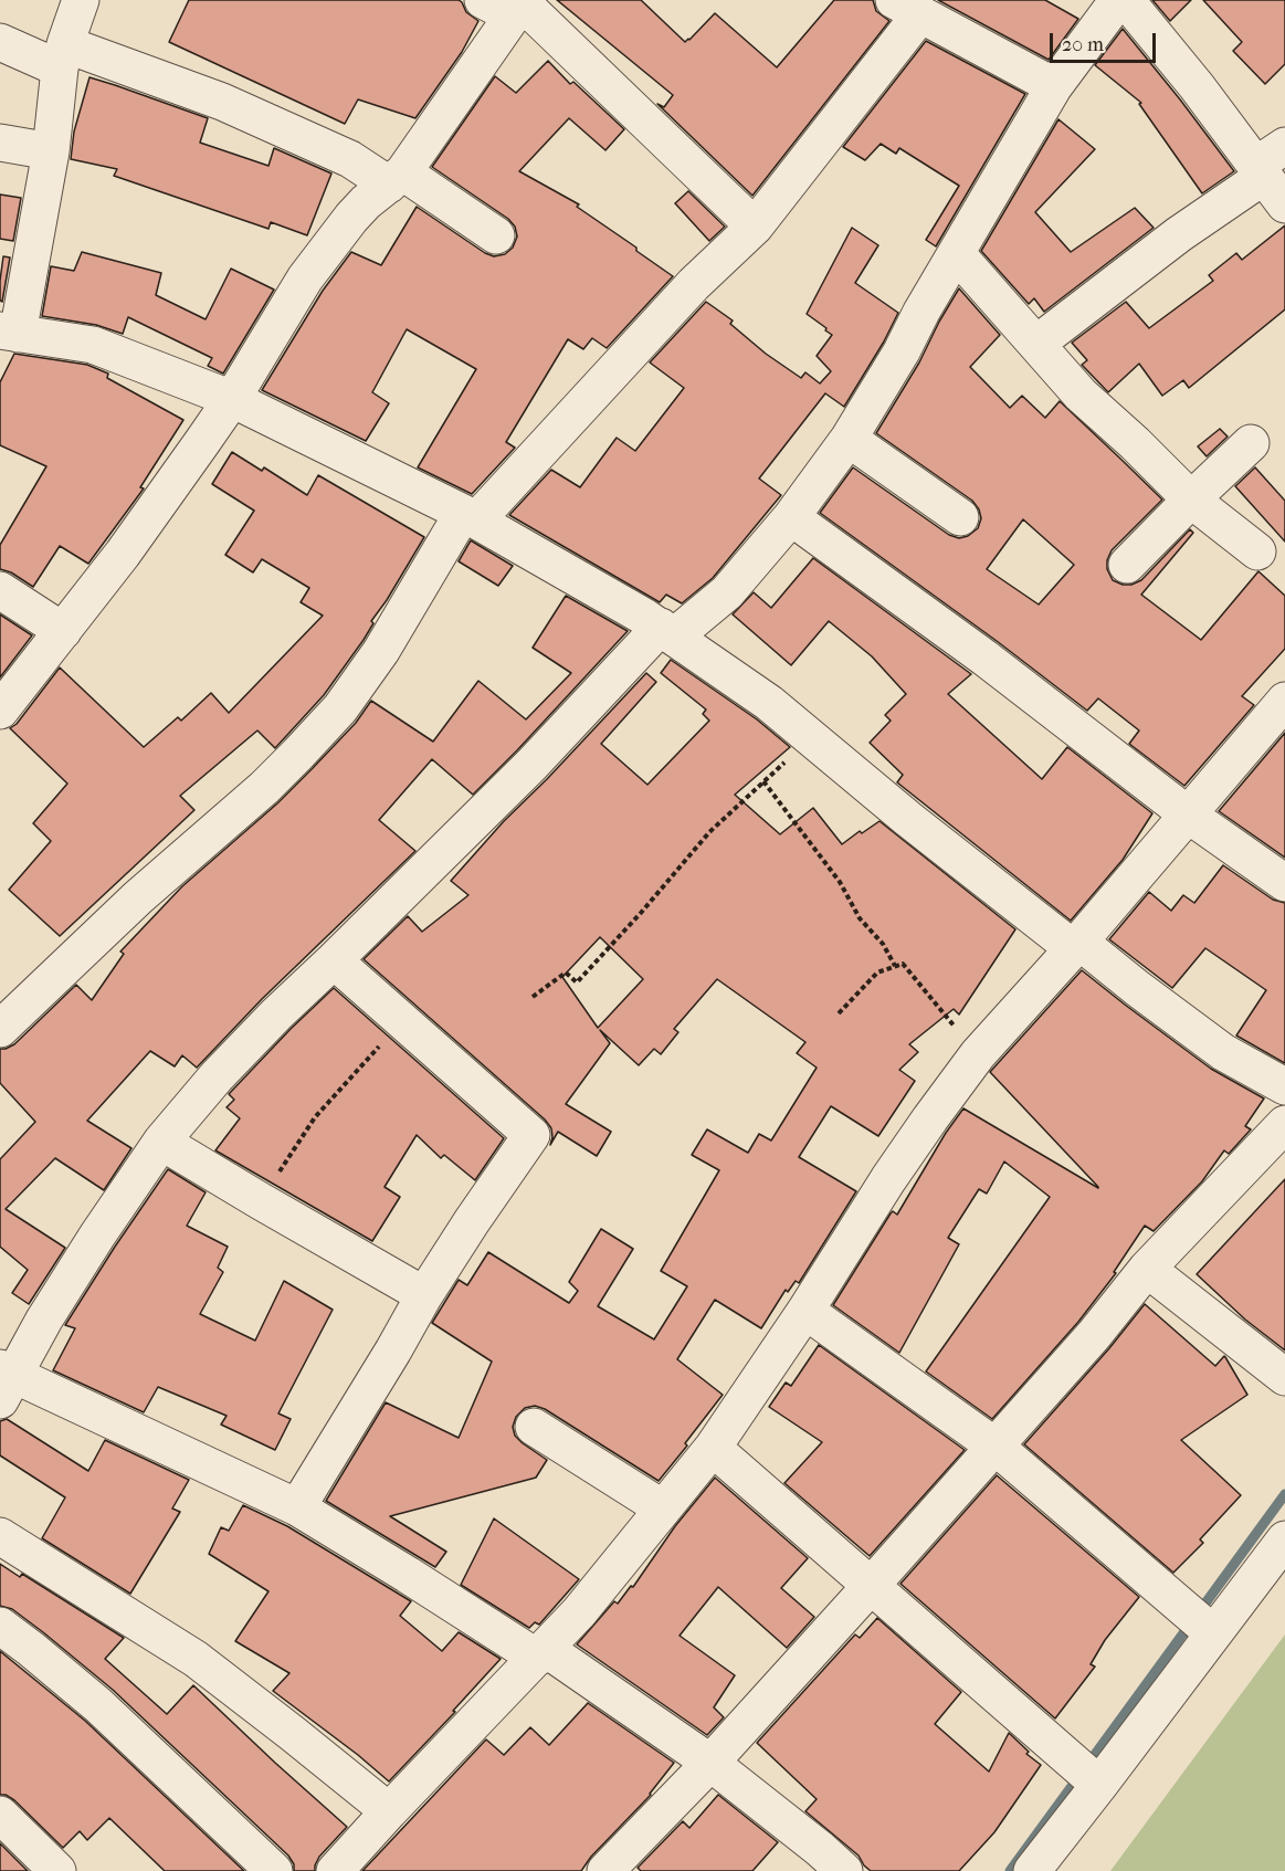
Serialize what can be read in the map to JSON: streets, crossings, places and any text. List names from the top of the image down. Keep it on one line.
{"scale_bar":"20 m"}
